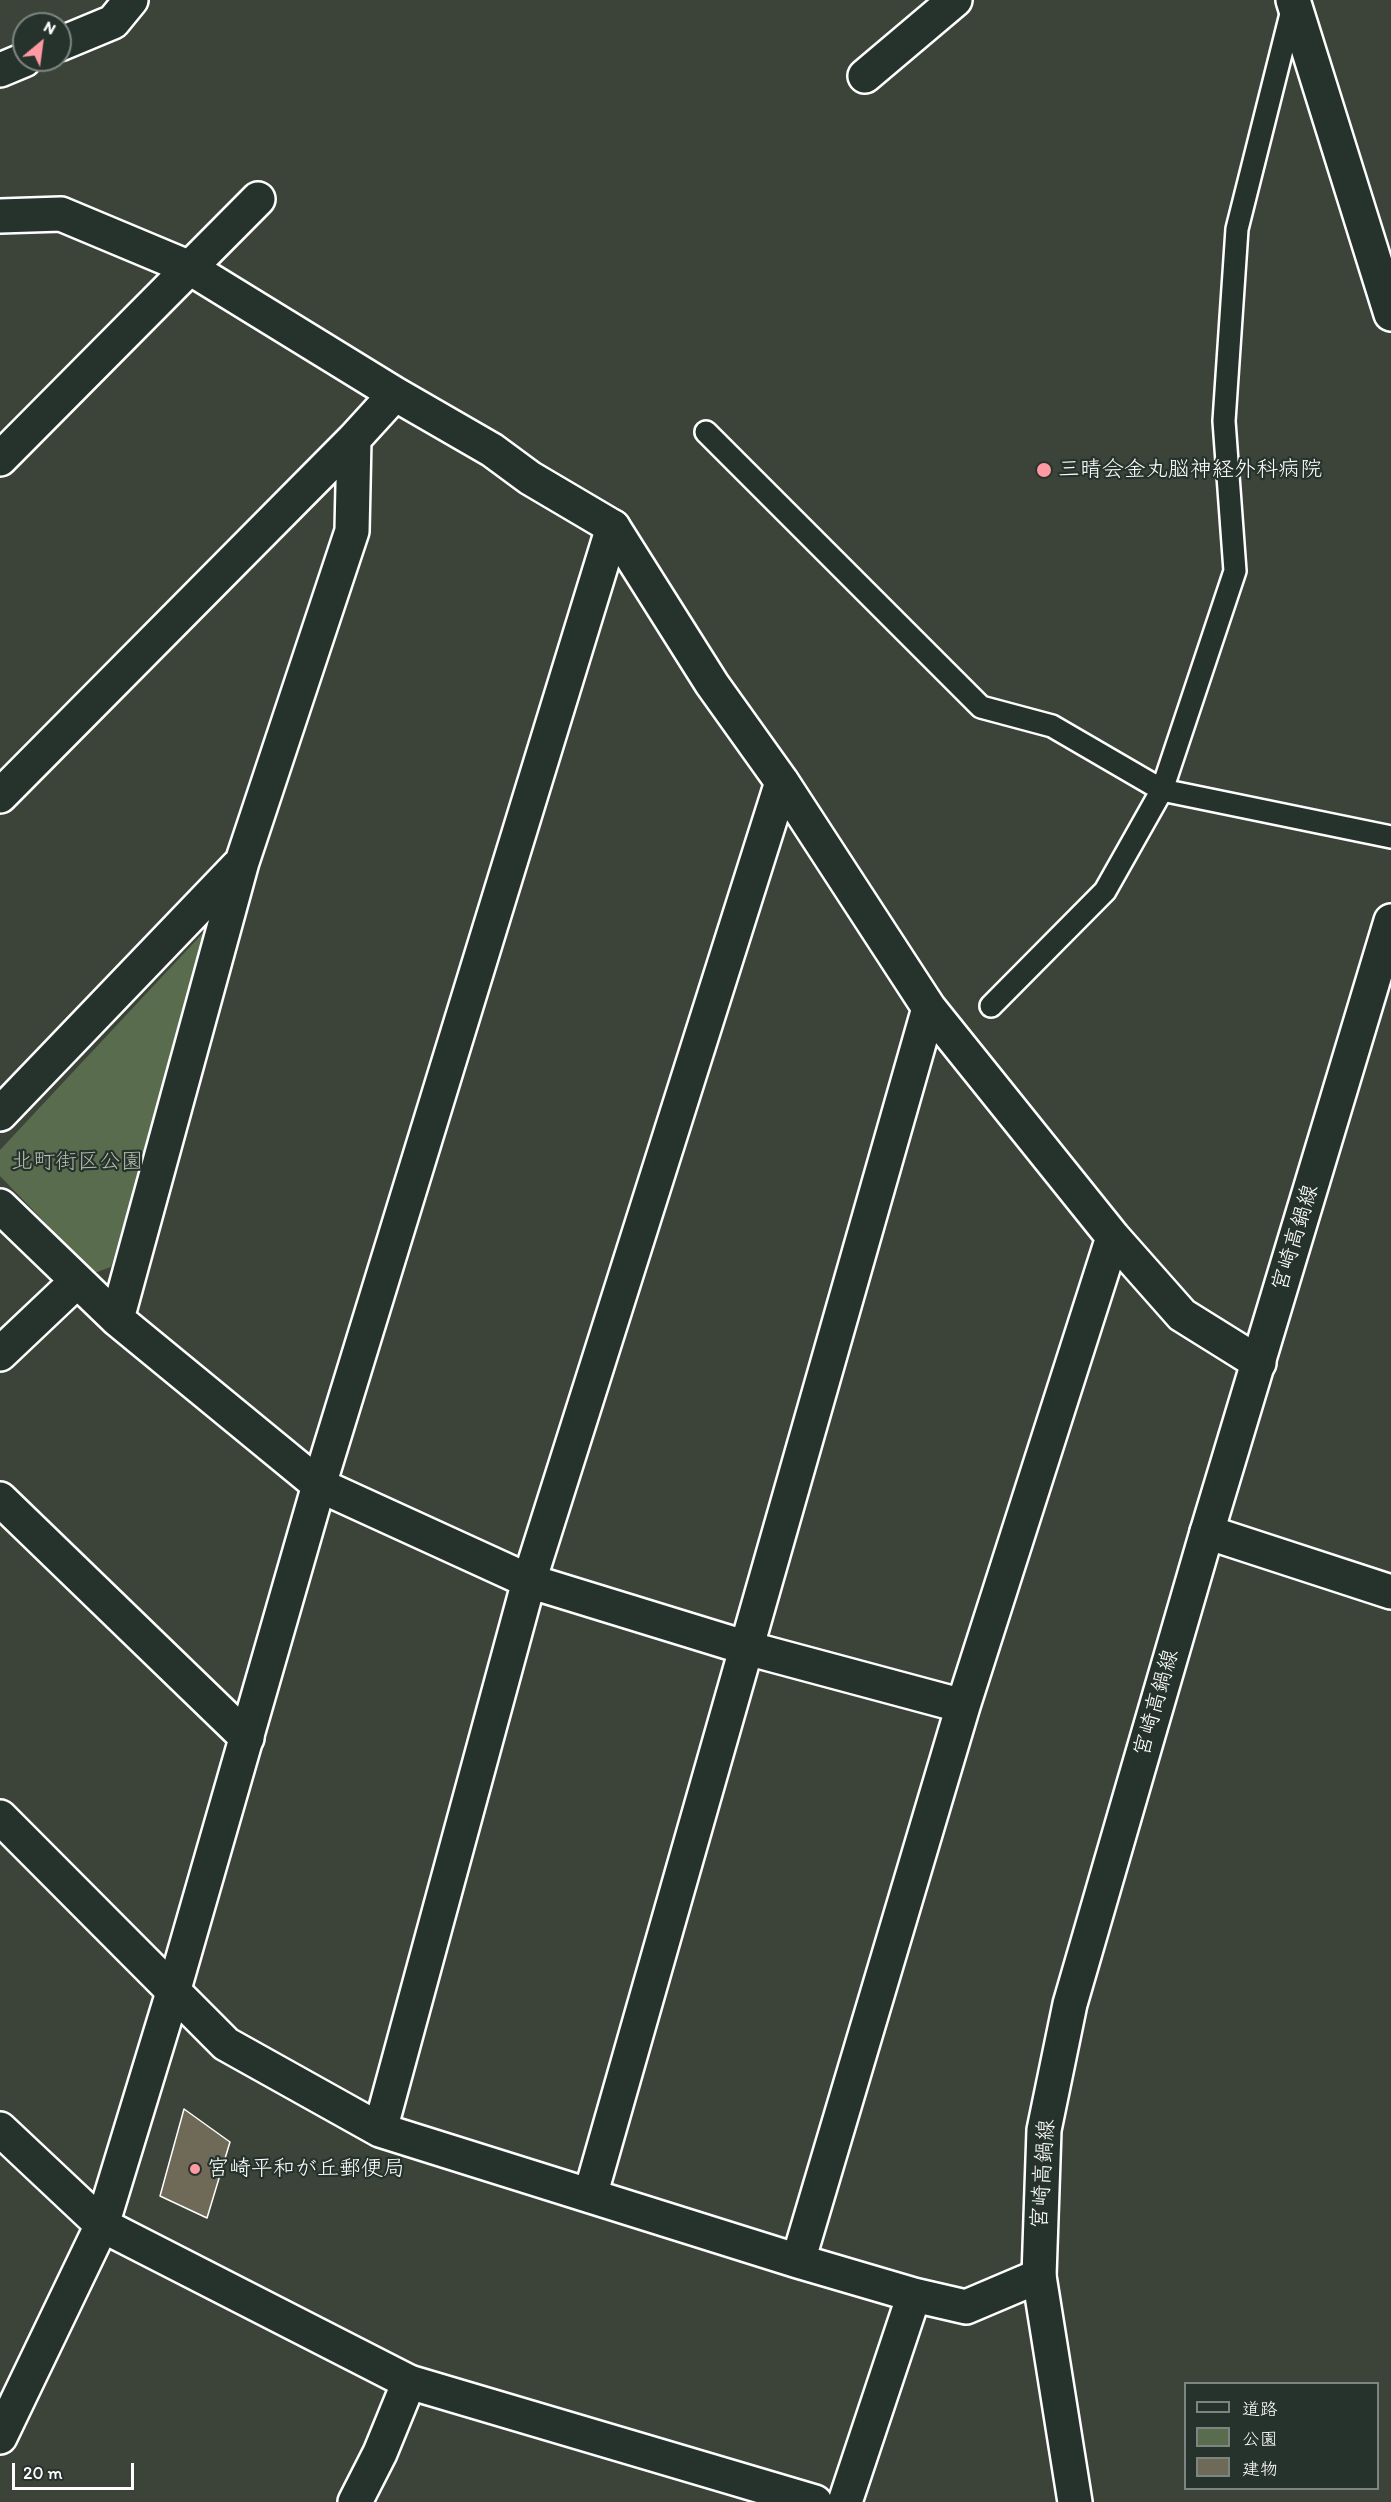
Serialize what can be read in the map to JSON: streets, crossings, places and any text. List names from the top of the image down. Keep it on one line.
{"streets":{"street":["宮崎高鍋線"]},"parks":["北町街区公園"],"places":["三晴会金丸脳神経外科病院","宮崎平和が丘郵便局"],"legend":["道路","公園","建物"],"scale_bar":"20 m","north":"top right"}
